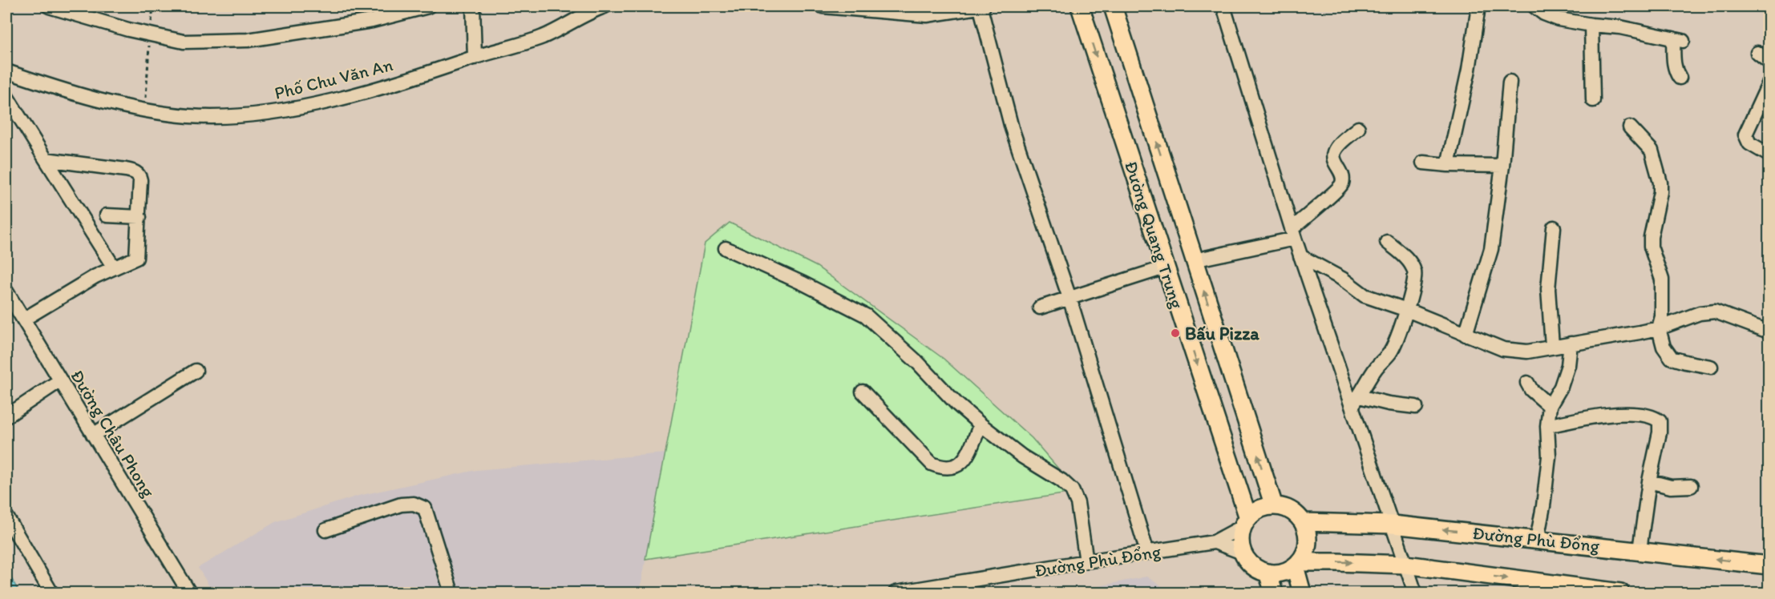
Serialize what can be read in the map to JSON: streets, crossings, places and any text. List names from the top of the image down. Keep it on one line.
{"streets":{"main road":["Đường Quang Trung","Đường Phù Đổng"],"street":["Phố Chu Văn An","Đường Châu Phong"]},"crossings":[["Đường Quang Trung","Đường Phù Đổng"]],"places":["Bấu Pizza"]}
